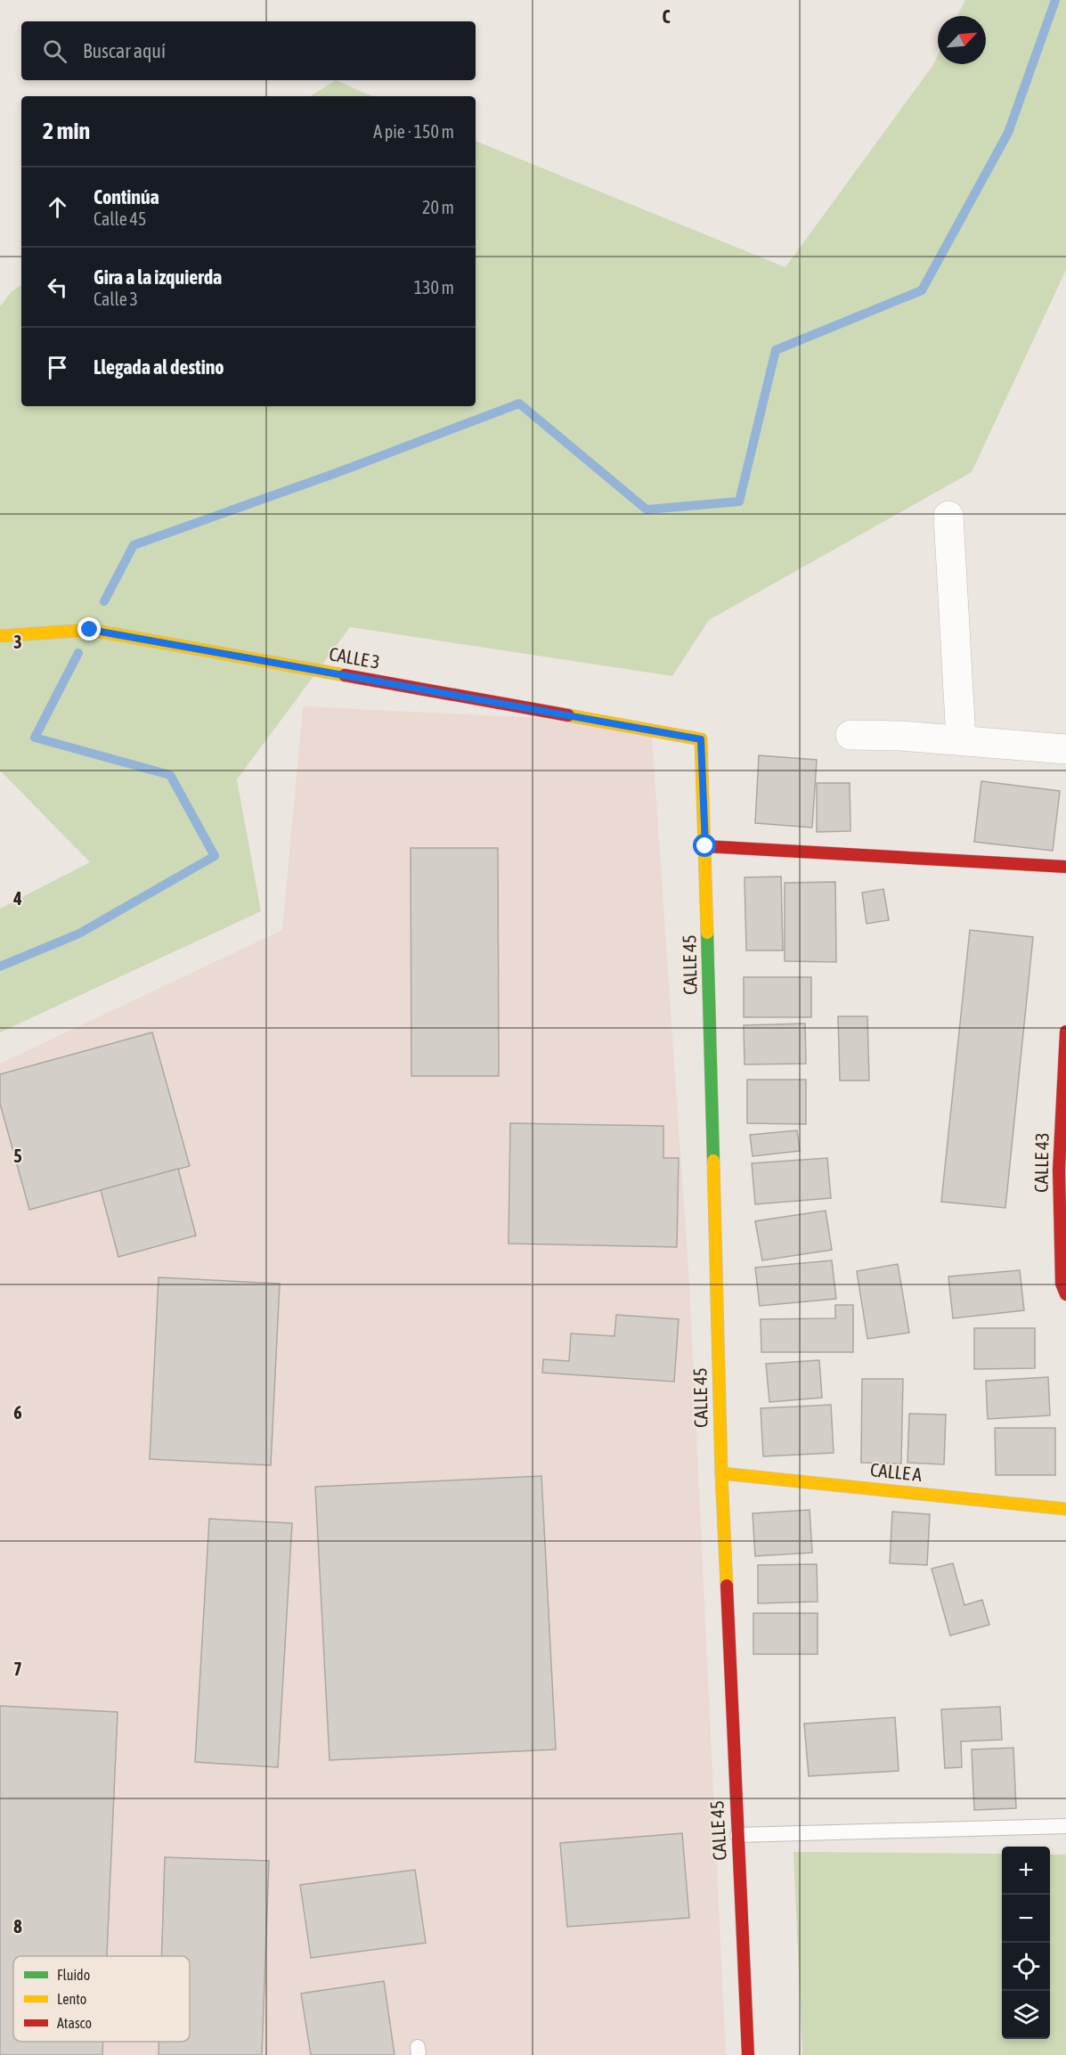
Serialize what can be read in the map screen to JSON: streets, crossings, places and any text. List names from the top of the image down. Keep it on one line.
{"streets":{"street":["CALLE 3","CALLE 45","CALLE 43","CALLE A"]},"crossings":[["CALLE 3","CALLE 45"],["CALLE 45","CALLE A"]],"legend":["Fluido","Lento","Atasco"],"north":"top right","page":{"search":"Buscar aquí","heading":["2 min","A pie · 150 m"],"list":[["Continúa","Calle 45","20 m"],["Gira a la izquierda","Calle 3","130 m"],"Llegada al destino"],"map_buttons":["+","−"]},"grid":{"columns":["C"],"rows":["3","4","5","6","7","8"]}}
